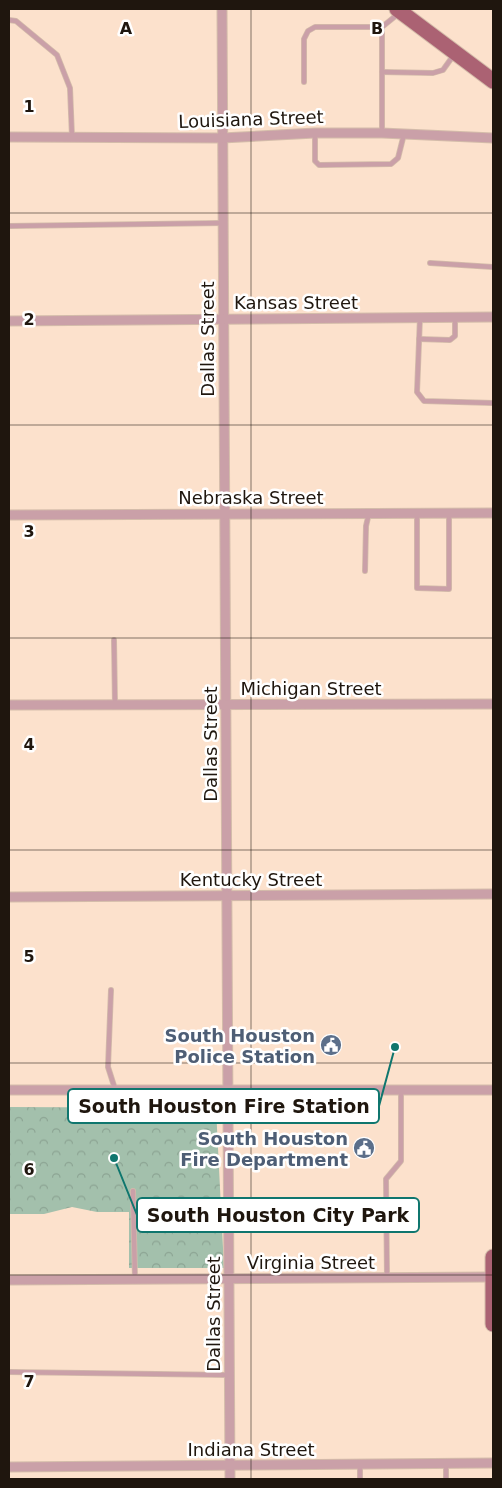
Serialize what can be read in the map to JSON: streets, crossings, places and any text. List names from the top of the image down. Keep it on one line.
{"streets":{"street":["Louisiana Street","Kansas Street","Dallas Street","Nebraska Street","Michigan Street","Kentucky Street","Virginia Street","Indiana Street"]},"crossings":[["Louisiana Street","Dallas Street"],["Kansas Street","Dallas Street"],["Dallas Street","Nebraska Street"],["Dallas Street","Michigan Street"],["Dallas Street","Kentucky Street"],["Dallas Street","Virginia Street"],["Dallas Street","Indiana Street"]],"places":{"public building":["South Houston Police Station","South Houston Fire Department"],"other":["South Houston Fire Station","South Houston City Park"]},"grid":{"columns":["A","B"],"rows":["1","2","3","4","5","6","7"]}}
